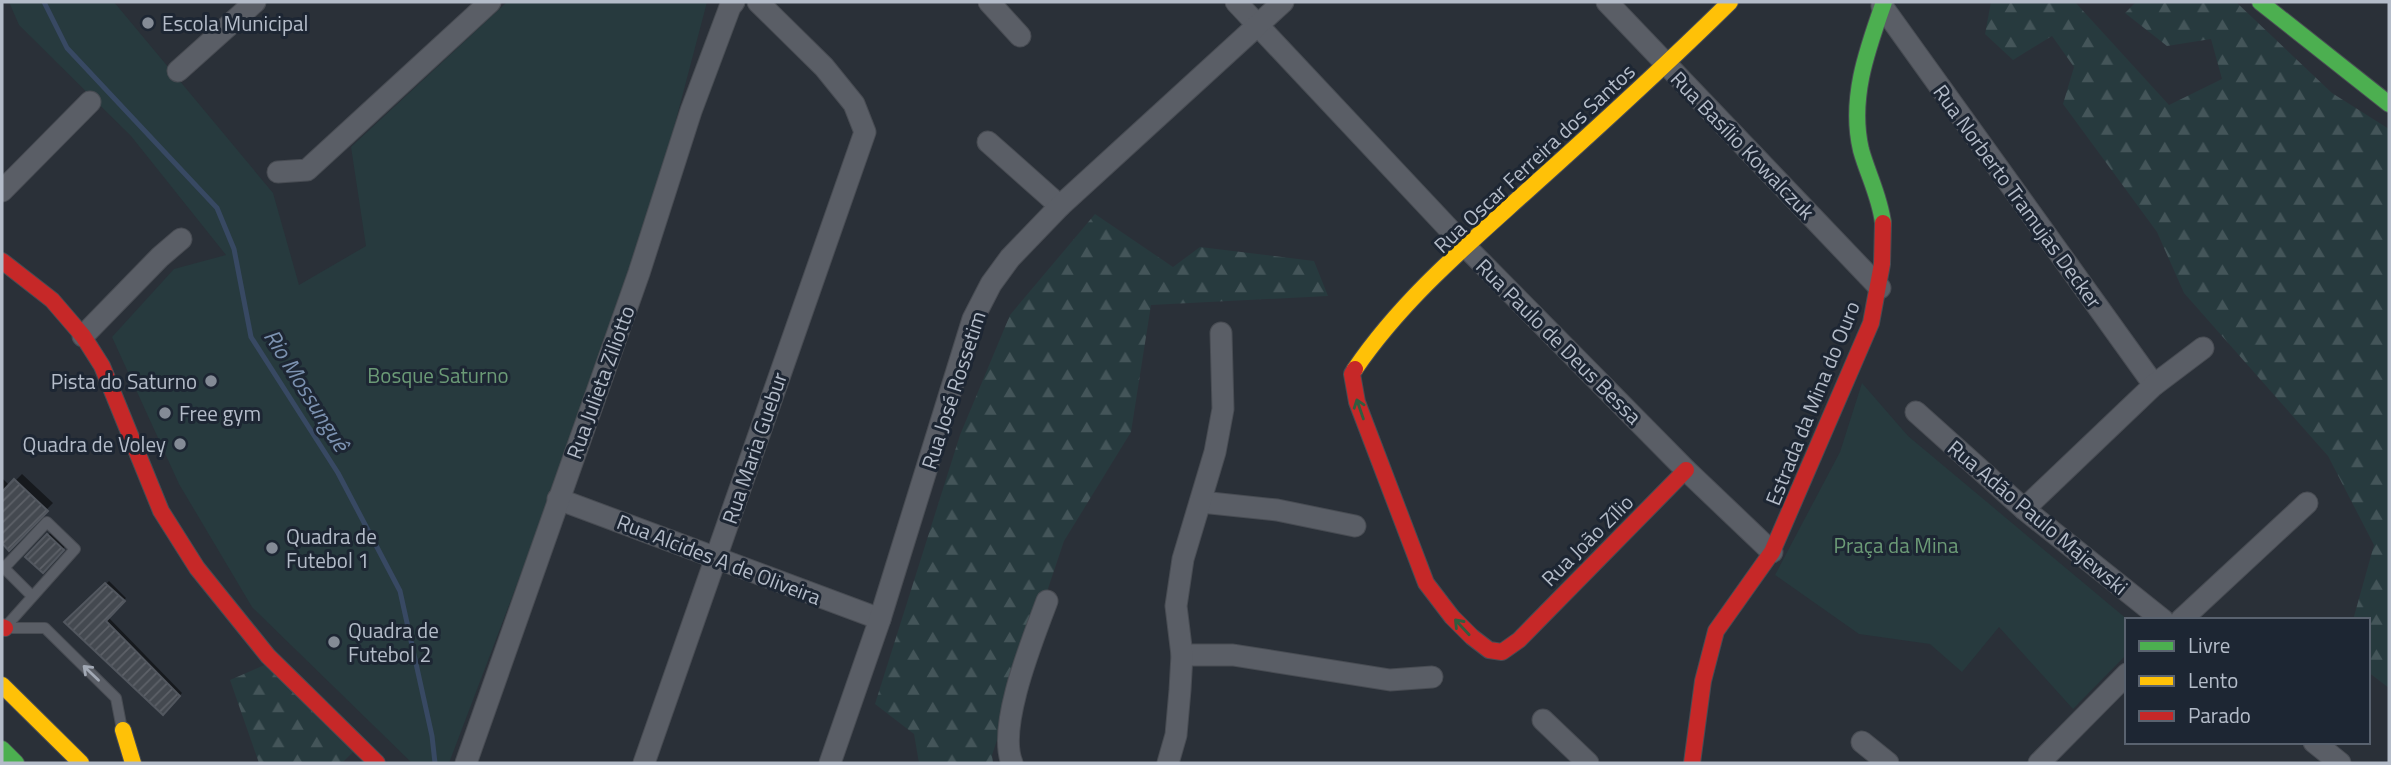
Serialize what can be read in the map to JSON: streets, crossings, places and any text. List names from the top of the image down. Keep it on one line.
{"streets":{"main road":["Rua Oscar Ferreira dos Santos","Estrada da Mina do Ouro","Rua João Zílio"],"street":["Rua Basílio Kowalczuk","Rua Norberto Tramujas Decker","Rua Paulo de Deus Bessa","Rua Julieta Ziliotto","Rua José Rossetim","Rua Maria Guebur","Rua Adão Paulo Majewski","Rua Alcides A de Oliveira"]},"crossings":[["Rua Basílio Kowalczuk","Rua Oscar Ferreira dos Santos"],["Rua Basílio Kowalczuk","Estrada da Mina do Ouro"],["Rua Oscar Ferreira dos Santos","Rua Paulo de Deus Bessa"],["Rua Oscar Ferreira dos Santos","Rua João Zílio"],["Rua Norberto Tramujas Decker","Estrada da Mina do Ouro"],["Rua Paulo de Deus Bessa","Rua José Rossetim"],["Rua Paulo de Deus Bessa","Estrada da Mina do Ouro"],["Rua Paulo de Deus Bessa","Rua João Zílio"],["Rua Julieta Ziliotto","Rua Alcides A de Oliveira"],["Rua José Rossetim","Rua Alcides A de Oliveira"],["Rua Maria Guebur","Rua Alcides A de Oliveira"]],"water":["Rio Mossunguê"],"parks":["Bosque Saturno","Praça da Mina"],"places":["Escola Municipal","Pista do Saturno","Free gym","Quadra de Voley","Quadra de Futebol 1","Quadra de Futebol 2"],"legend":["Livre","Lento","Parado"]}
